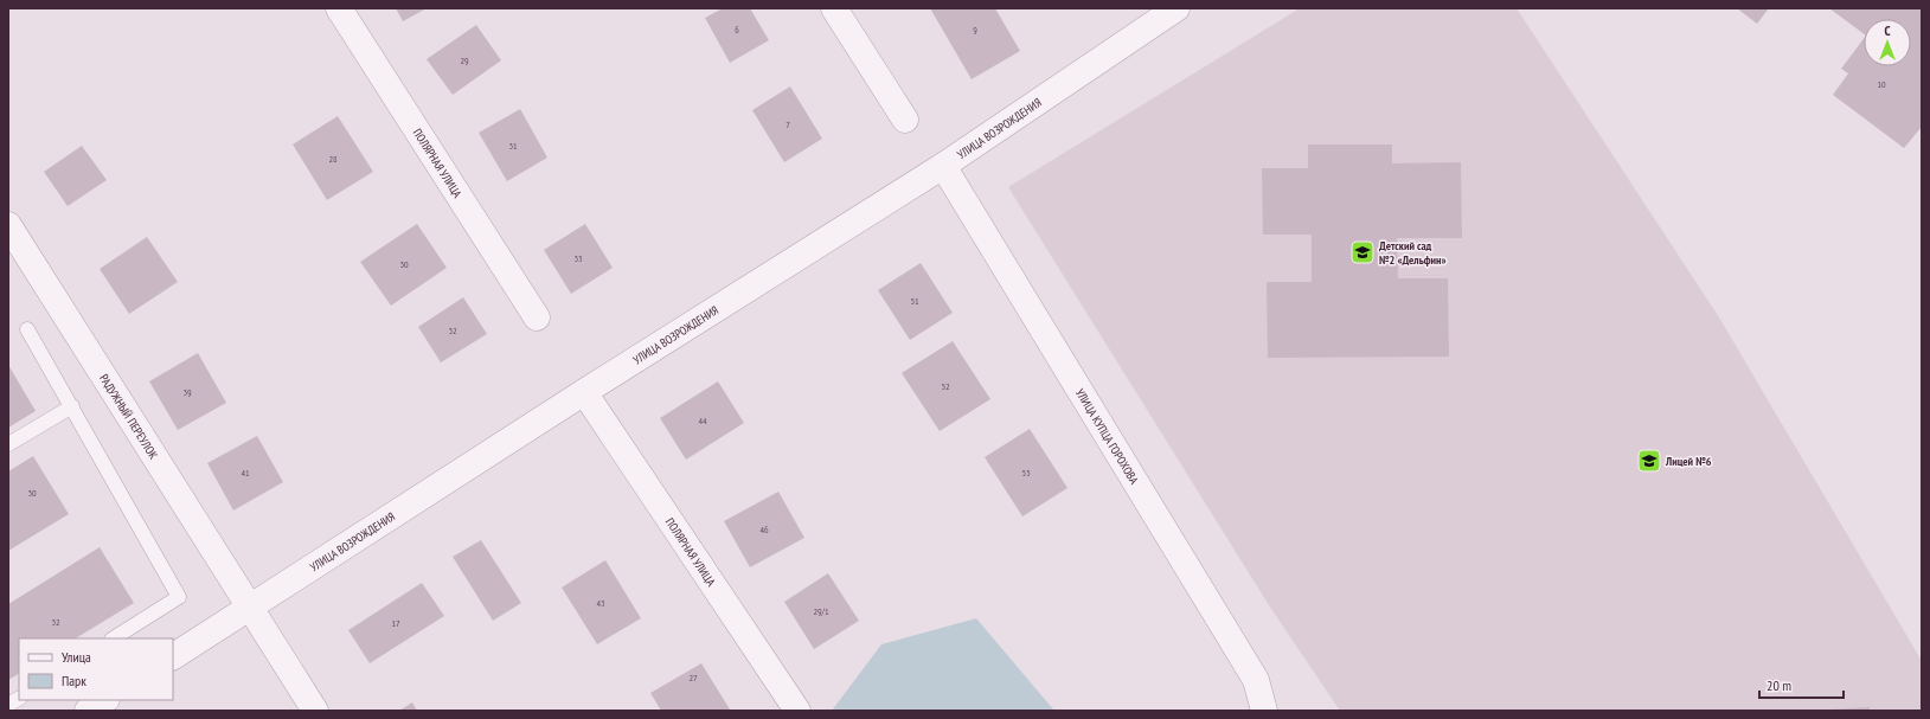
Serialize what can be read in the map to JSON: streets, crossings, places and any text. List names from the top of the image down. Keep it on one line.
{"streets":{"street":["УЛИЦА ВОЗРОЖДЕНИЯ","ПОЛЯРНАЯ УЛИЦА","РАДУЖНЫЙ ПЕРЕУЛОК","УЛИЦА КУПЦА ГОРОХОВА"]},"crossings":[["УЛИЦА ВОЗРОЖДЕНИЯ","ПОЛЯРНАЯ УЛИЦА"],["УЛИЦА ВОЗРОЖДЕНИЯ","РАДУЖНЫЙ ПЕРЕУЛОК"],["УЛИЦА ВОЗРОЖДЕНИЯ","УЛИЦА КУПЦА ГОРОХОВА"]],"places":{"school or university":["Детский сад №2 «Дельфин»","Лицей №6"]},"house_numbers":["6","9","29","10","7","31","28","33","30","51","32","52","39","44","41","53","30","46","43","29/1","32","17","27"],"legend":["Улица","Парк"],"scale_bar":"20 m","north":"top"}
